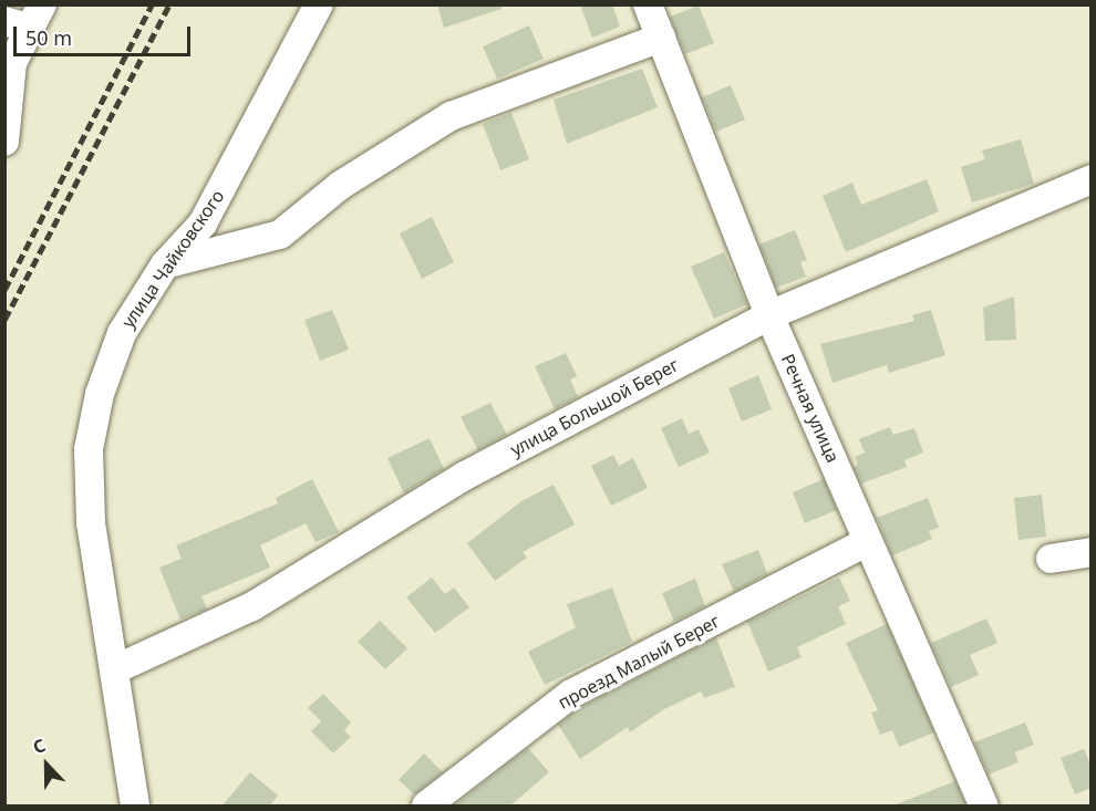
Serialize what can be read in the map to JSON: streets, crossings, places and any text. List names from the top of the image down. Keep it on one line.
{"streets":{"street":["улица Чайковского","улица Большой Берег","Речная улица","проезд Малый Берег"]},"crossings":[["улица Чайковского","улица Большой Берег"],["улица Большой Берег","Речная улица"],["Речная улица","проезд Малый Берег"]],"scale_bar":"50 m","north":"top"}
